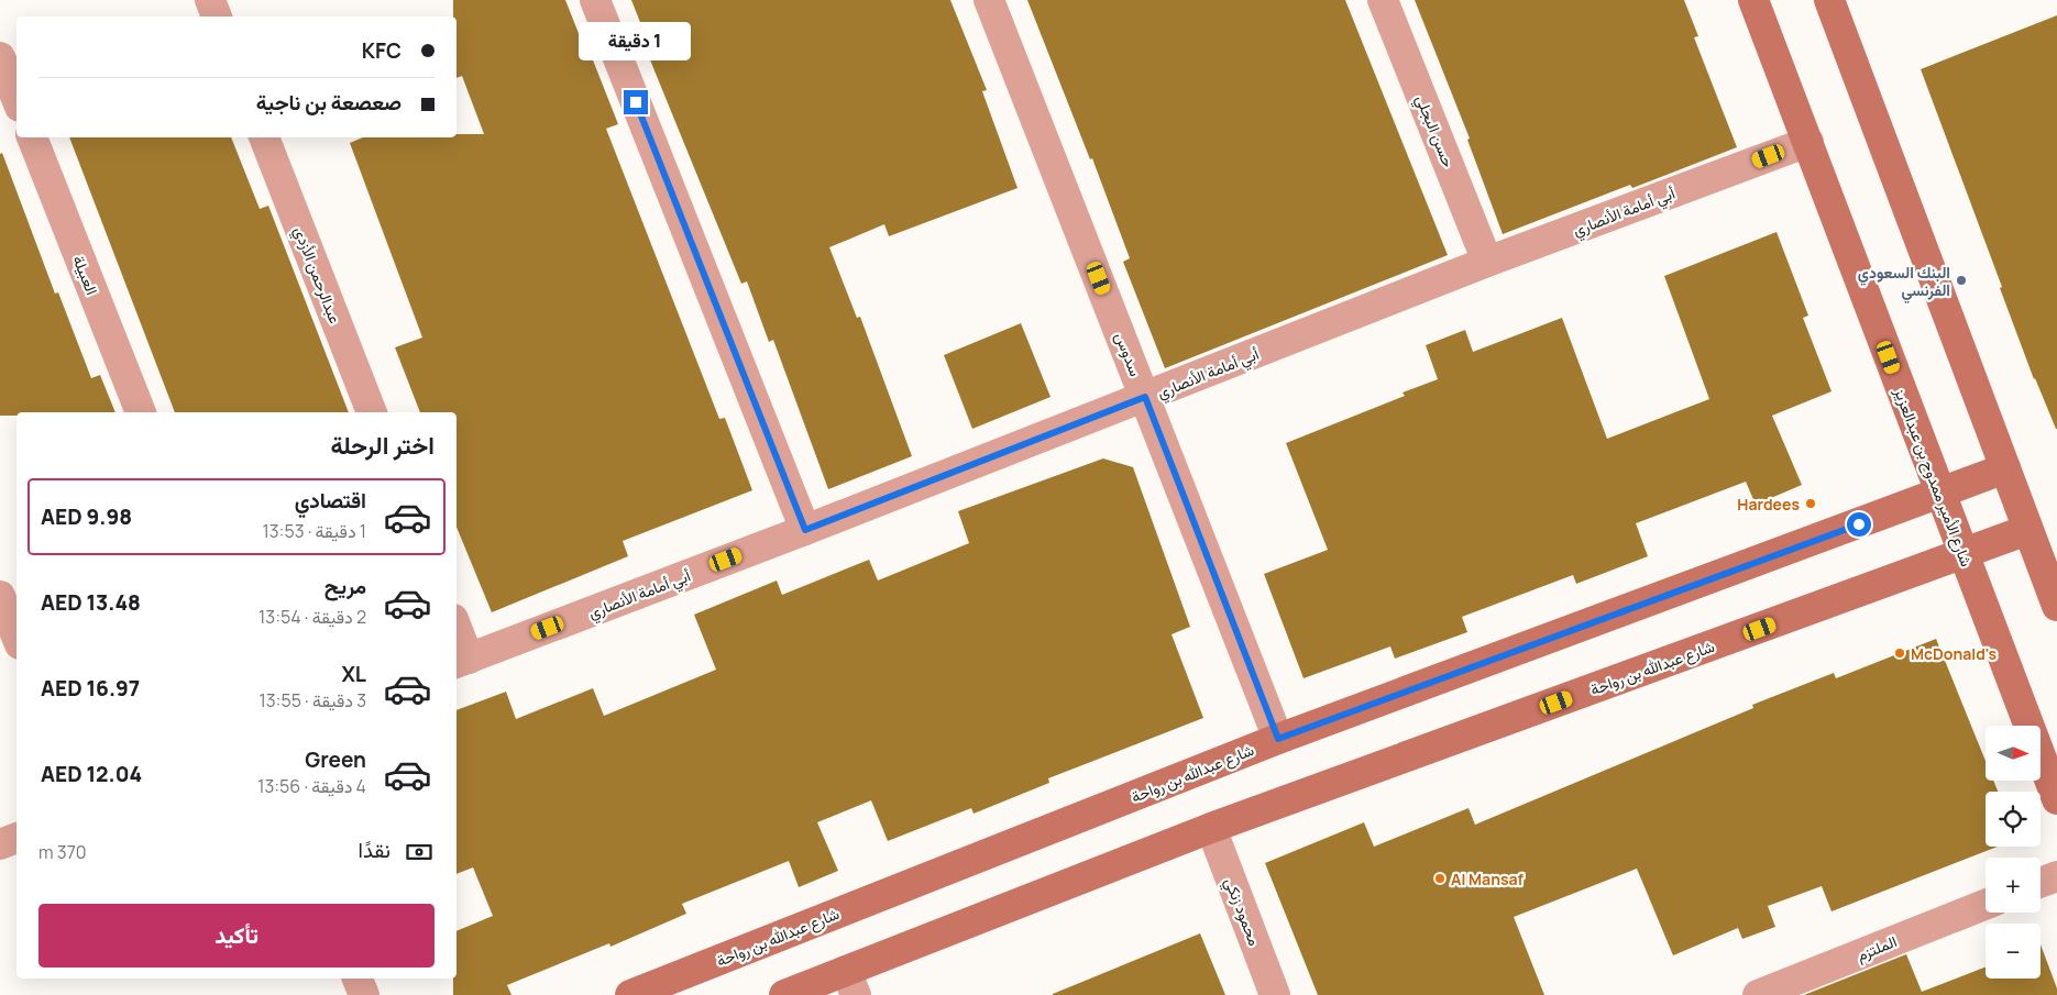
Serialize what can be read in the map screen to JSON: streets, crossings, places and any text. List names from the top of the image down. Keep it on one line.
{"streets":{"street":["حسن البجلي","أبي أمامة الأنصاري","العبيلة","عبدالرحمن الأزدي","سدوس","شارع الأمير ممدوح بن عبدالعزيز","شارع عبدالله بن رواحة","محمود زنكي","الملتزم"]},"crossings":[["حسن البجلي","أبي أمامة الأنصاري"],["أبي أمامة الأنصاري","سدوس"],["أبي أمامة الأنصاري","شارع الأمير ممدوح بن عبدالعزيز"],["سدوس","شارع عبدالله بن رواحة"],["شارع الأمير ممدوح بن عبدالعزيز","شارع عبدالله بن رواحة"],["شارع عبدالله بن رواحة","محمود زنكي"]],"places":["البنك السعودي الفرنسي","Hardees","McDonald's","Al Mansaf"],"north":"right","page":{"banner":["KFC","صعصعة بن ناجية"],"bubble":"1 دقيقة","heading":"اختر الرحلة","list":[{"name":"اقتصادي","note":"1 دقيقة · 13:53","value":"AED 9.98"},{"name":"مريح","note":"2 دقيقة · 13:54","value":"AED 13.48"},{"name":"XL","note":"3 دقيقة · 13:55","value":"AED 16.97"},{"name":"Green","note":"4 دقيقة · 13:56","value":"AED 12.04"}],"map_buttons":["+","−"],"pay":["نقدًا","370 m"],"buttons":"تأكيد"}}
